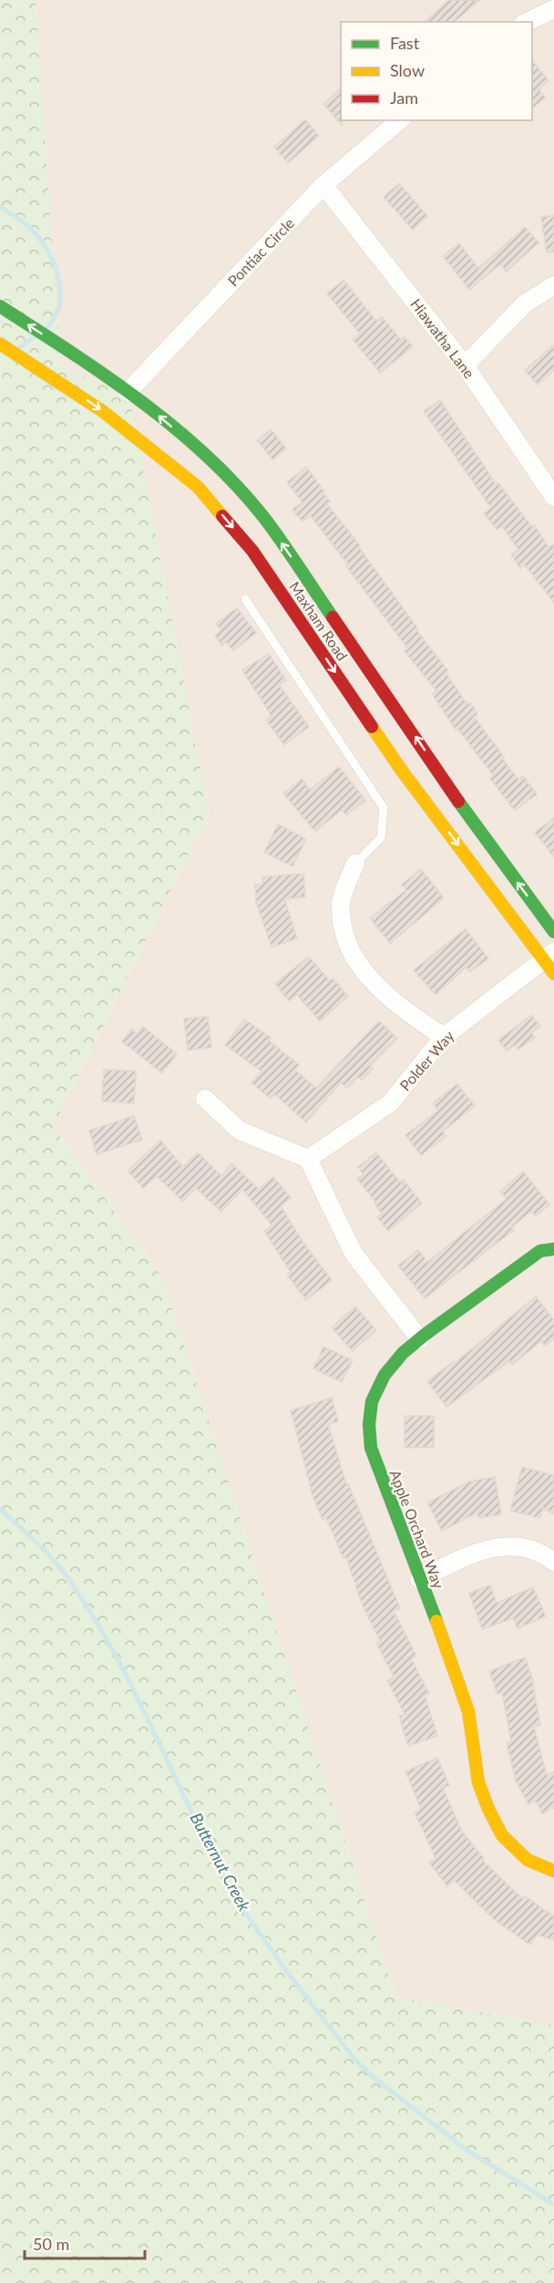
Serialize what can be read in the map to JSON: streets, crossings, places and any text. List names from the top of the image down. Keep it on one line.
{"streets":{"main road":["Maxham Road","Apple Orchard Way"],"street":["Pontiac Circle","Hiawatha Lane","Polder Way"]},"crossings":[["Pontiac Circle","Hiawatha Lane"],["Pontiac Circle","Maxham Road"],["Maxham Road","Polder Way"]],"water":["Butternut Creek"],"legend":["Fast","Slow","Jam"],"scale_bar":"50 m"}
